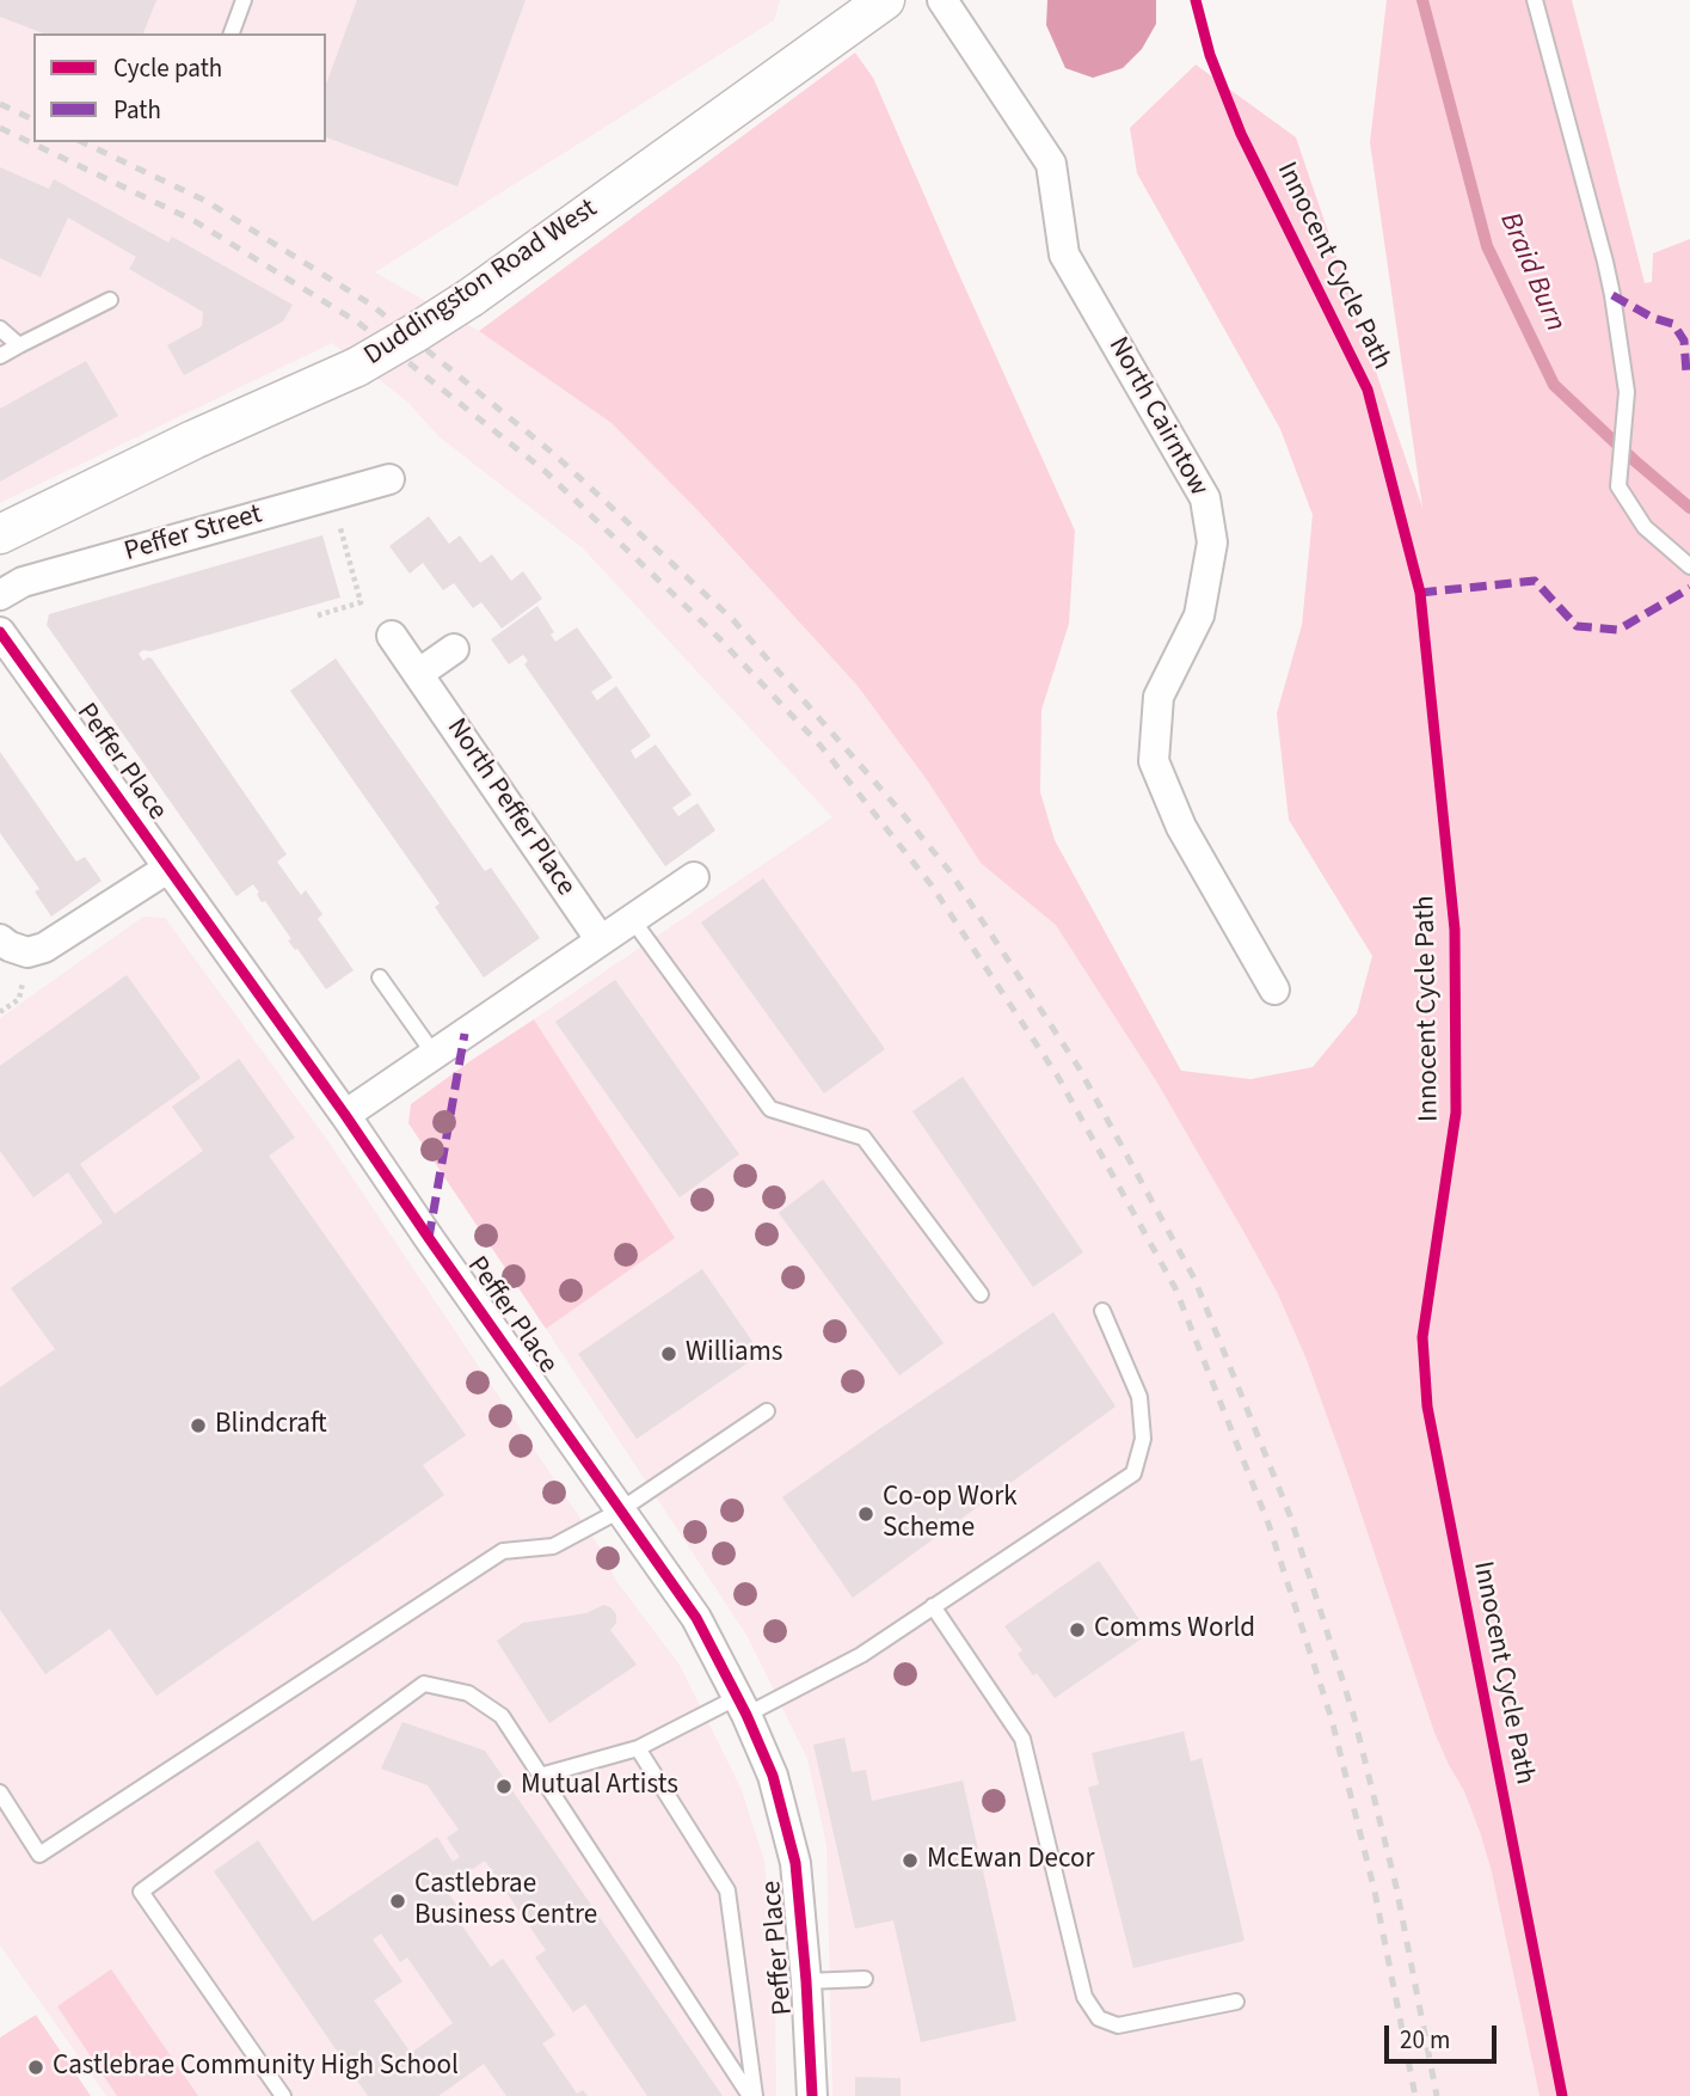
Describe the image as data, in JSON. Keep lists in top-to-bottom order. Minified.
{"streets":{"street":["Duddingston Road West","North Cairntow","Peffer Street","Peffer Place","North Peffer Place"],"cycle path":["Innocent Cycle Path"]},"water":["Braid Burn"],"places":["Williams","Blindcraft","Co-op Work Scheme","Comms World","Mutual Artists","McEwan Decor","Castlebrae Business Centre","Castlebrae Community High School"],"legend":["Cycle path","Path"],"scale_bar":"20 m"}
